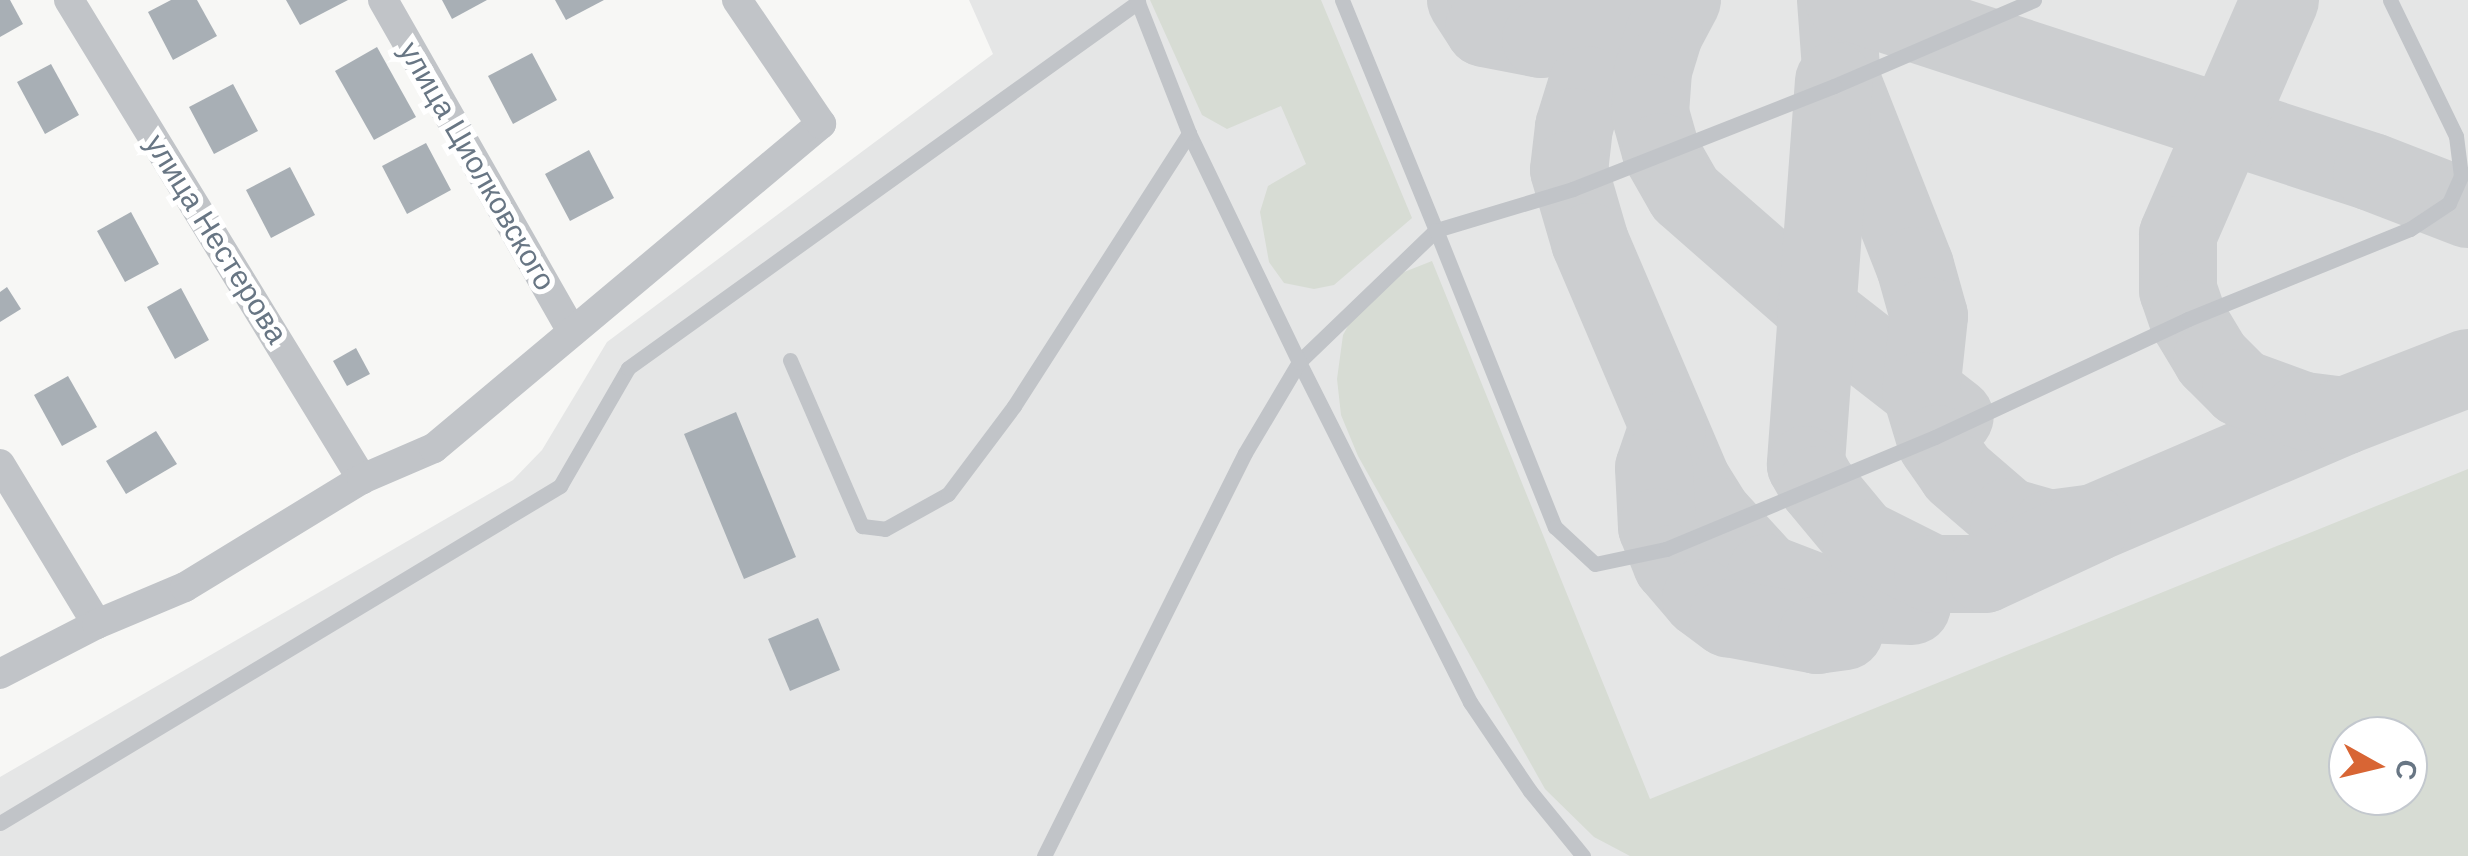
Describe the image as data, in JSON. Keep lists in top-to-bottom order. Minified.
{"streets":{"street":["улица Циолковского","улица Нестерова"]},"north":"right"}
